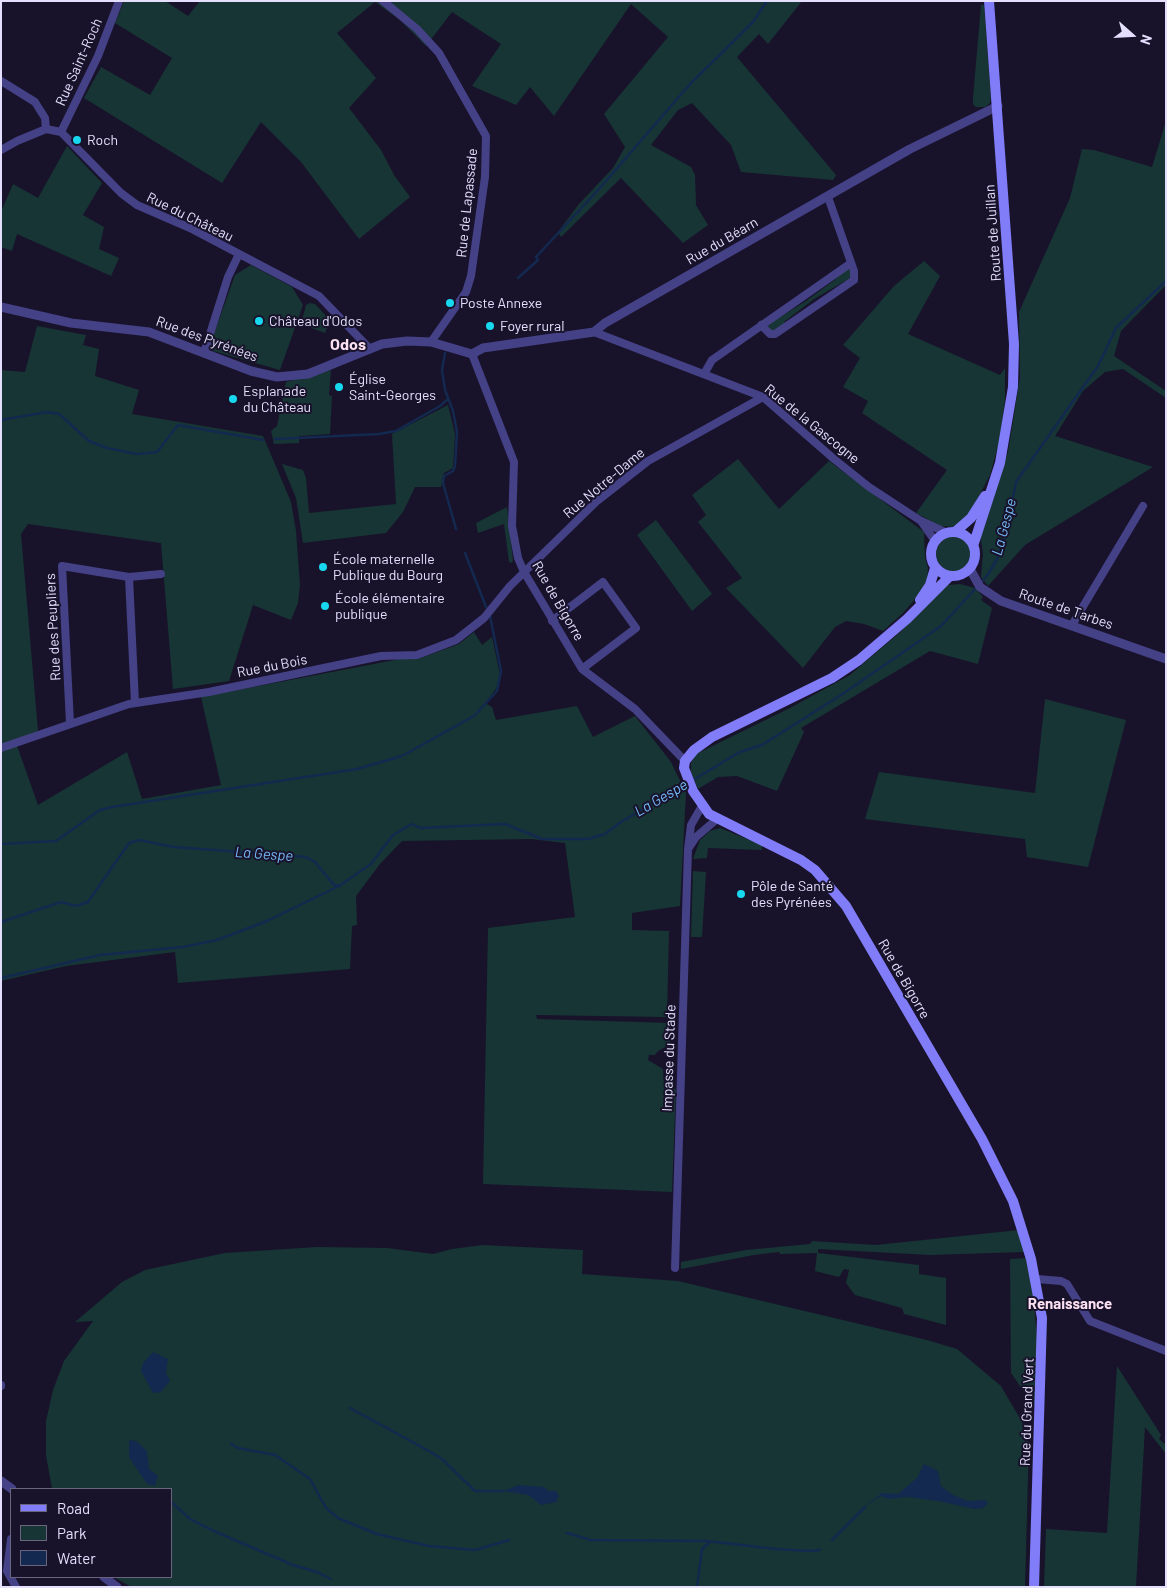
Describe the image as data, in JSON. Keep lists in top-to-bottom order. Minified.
{"streets":{"main road":["Route de Juillan","Rue de Bigorre","Rue du Grand Vert"],"street":["Rue Saint-Roch","Rue de Lapassade","Rue du Château","Rue du Béarn","Rue des Pyrénées","Rue de la Gascogne","Rue Notre-Dame","Route de Tarbes","Rue des Peupliers","Rue du Bois","Impasse du Stade"]},"crossings":[["Rue Saint-Roch","Rue du Château"],["Rue de Lapassade","Rue des Pyrénées"],["Rue du Château","Rue des Pyrénées"],["Route de Juillan","Rue du Béarn"],["Route de Juillan","Rue de la Gascogne"],["Route de Juillan","Route de Tarbes"],["Rue du Béarn","Rue des Pyrénées"],["Rue du Béarn","Rue de la Gascogne"],["Rue du Béarn","Rue de Bigorre"],["Rue des Pyrénées","Rue de Bigorre"],["Rue de la Gascogne","Rue Notre-Dame"],["Rue de la Gascogne","Route de Tarbes"],["Rue Notre-Dame","Rue de Bigorre"],["Rue Notre-Dame","Rue du Bois"],["Rue de Bigorre","Rue du Bois"],["Rue de Bigorre","Impasse du Stade"],["Rue de Bigorre","Rue du Grand Vert"],["Rue des Peupliers","Rue du Bois"]],"districts":["Odos","Renaissance"],"water":["La Gespe"],"places":["Roch","Poste Annexe","Château d'Odos","Foyer rural","Église Saint-Georges","Esplanade du Château","École maternelle Publique du Bourg","École élémentaire publique","Pôle de Santé des Pyrénées"],"legend":["Road","Park","Water"],"north":"right"}
